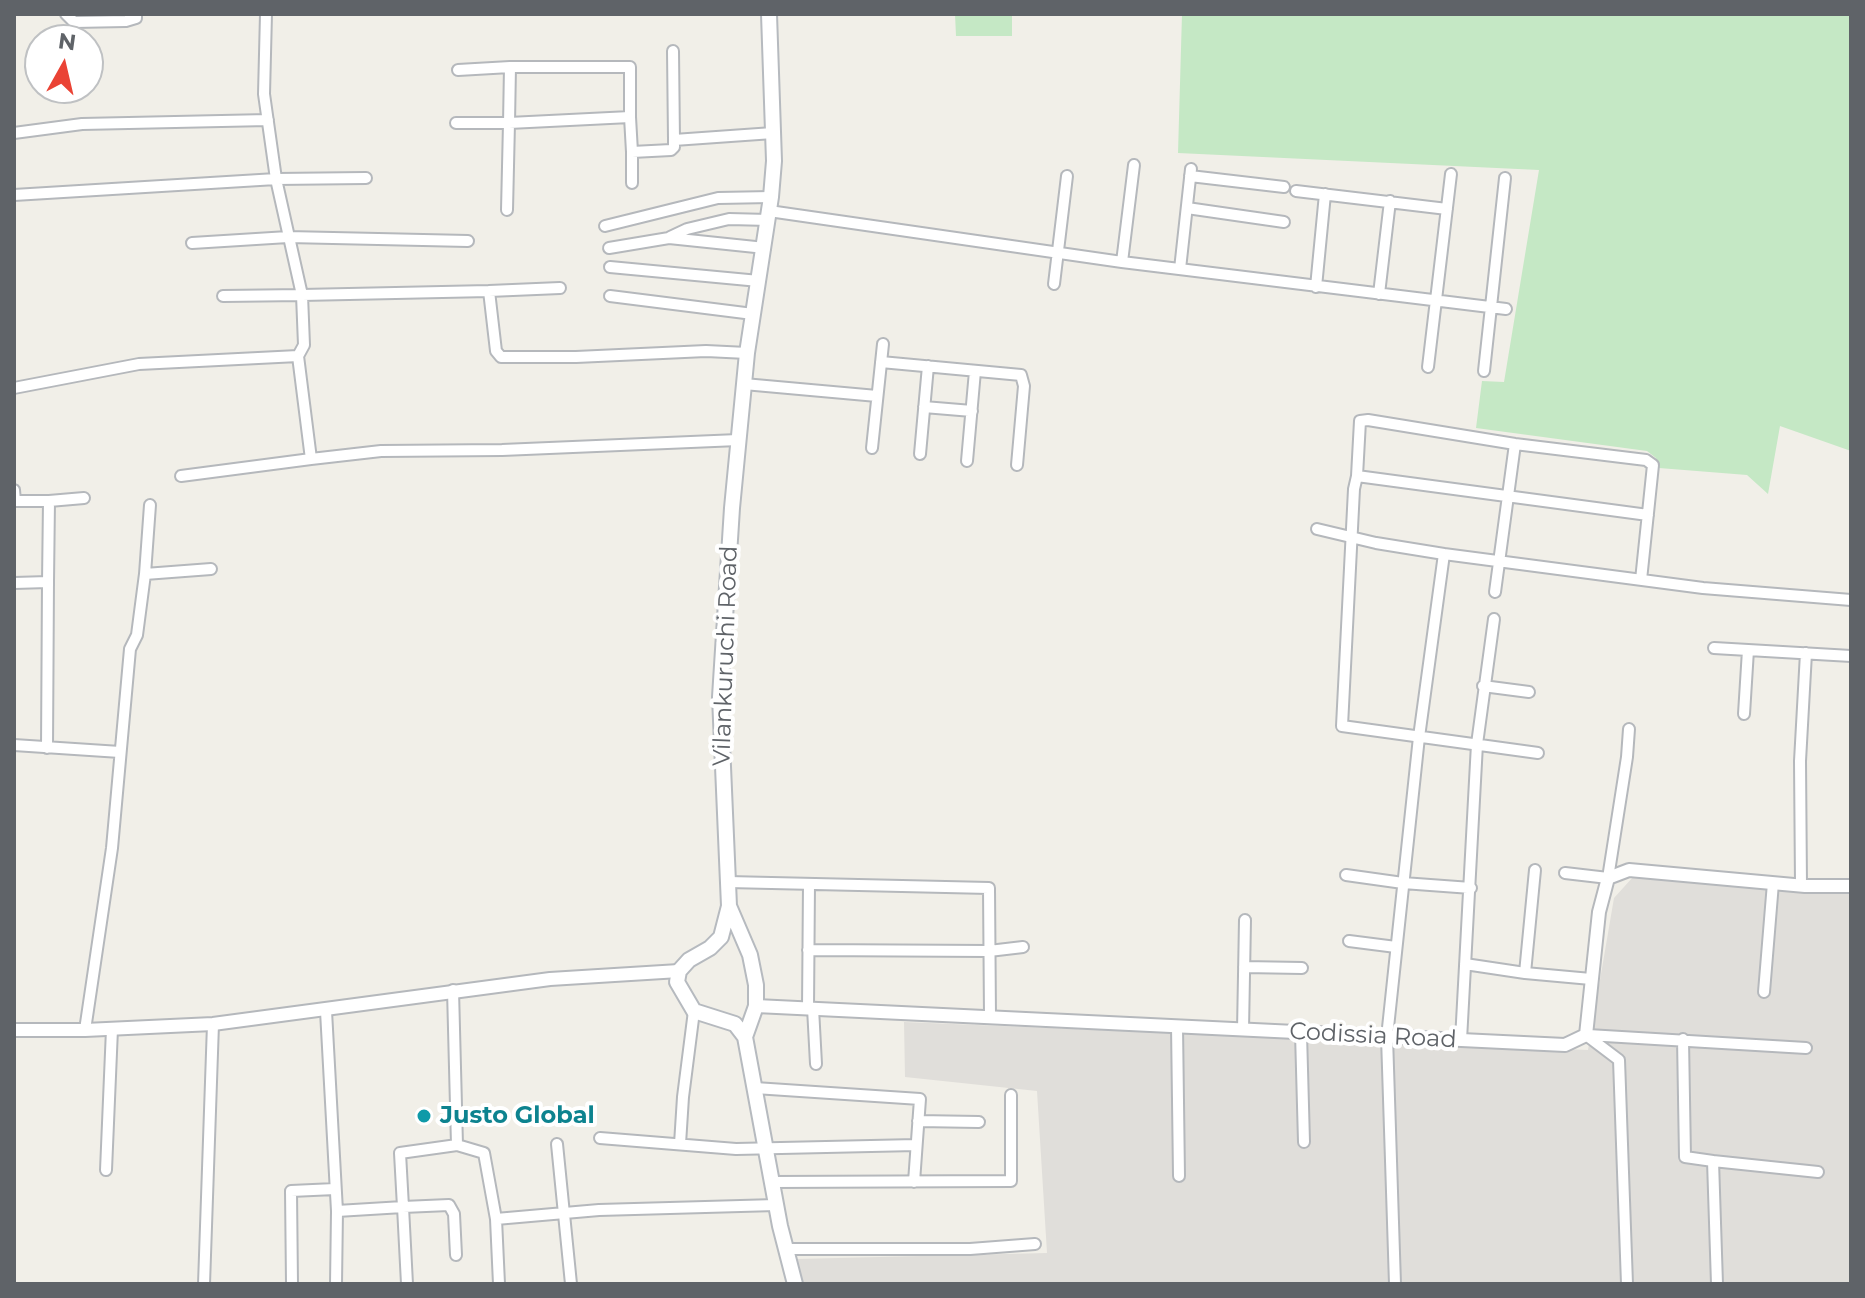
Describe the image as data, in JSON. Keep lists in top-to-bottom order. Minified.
{"streets":{"main road":["Vilankuruchi Road"],"street":["Codissia Road"]},"places":["Justo Global"],"north":"top"}
